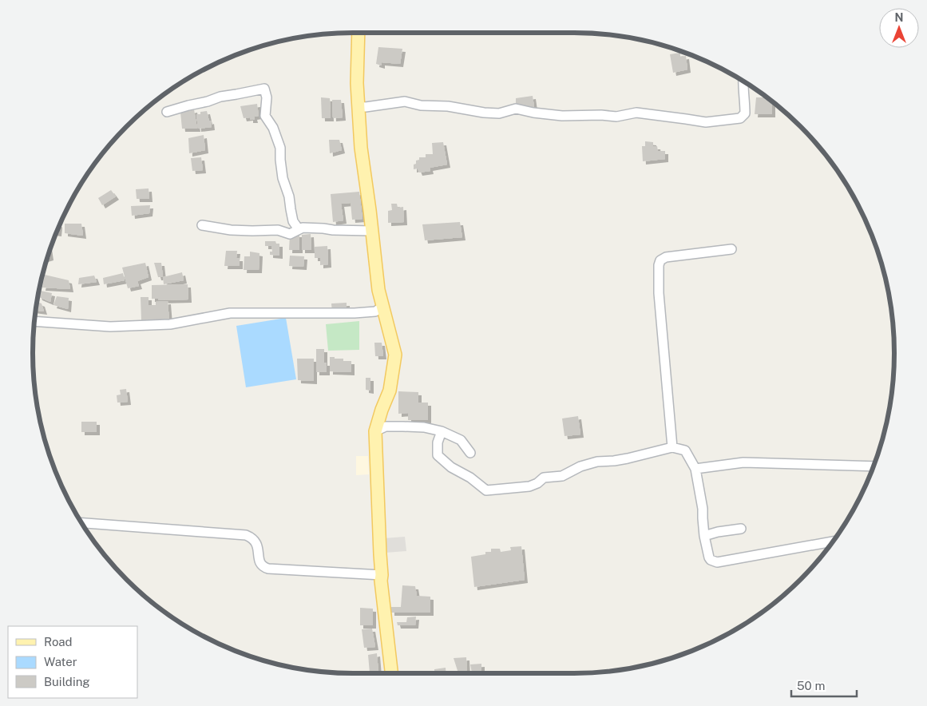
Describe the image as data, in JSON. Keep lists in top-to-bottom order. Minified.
{"legend":["Road","Water","Building"],"scale_bar":"50 m","north":"top"}
